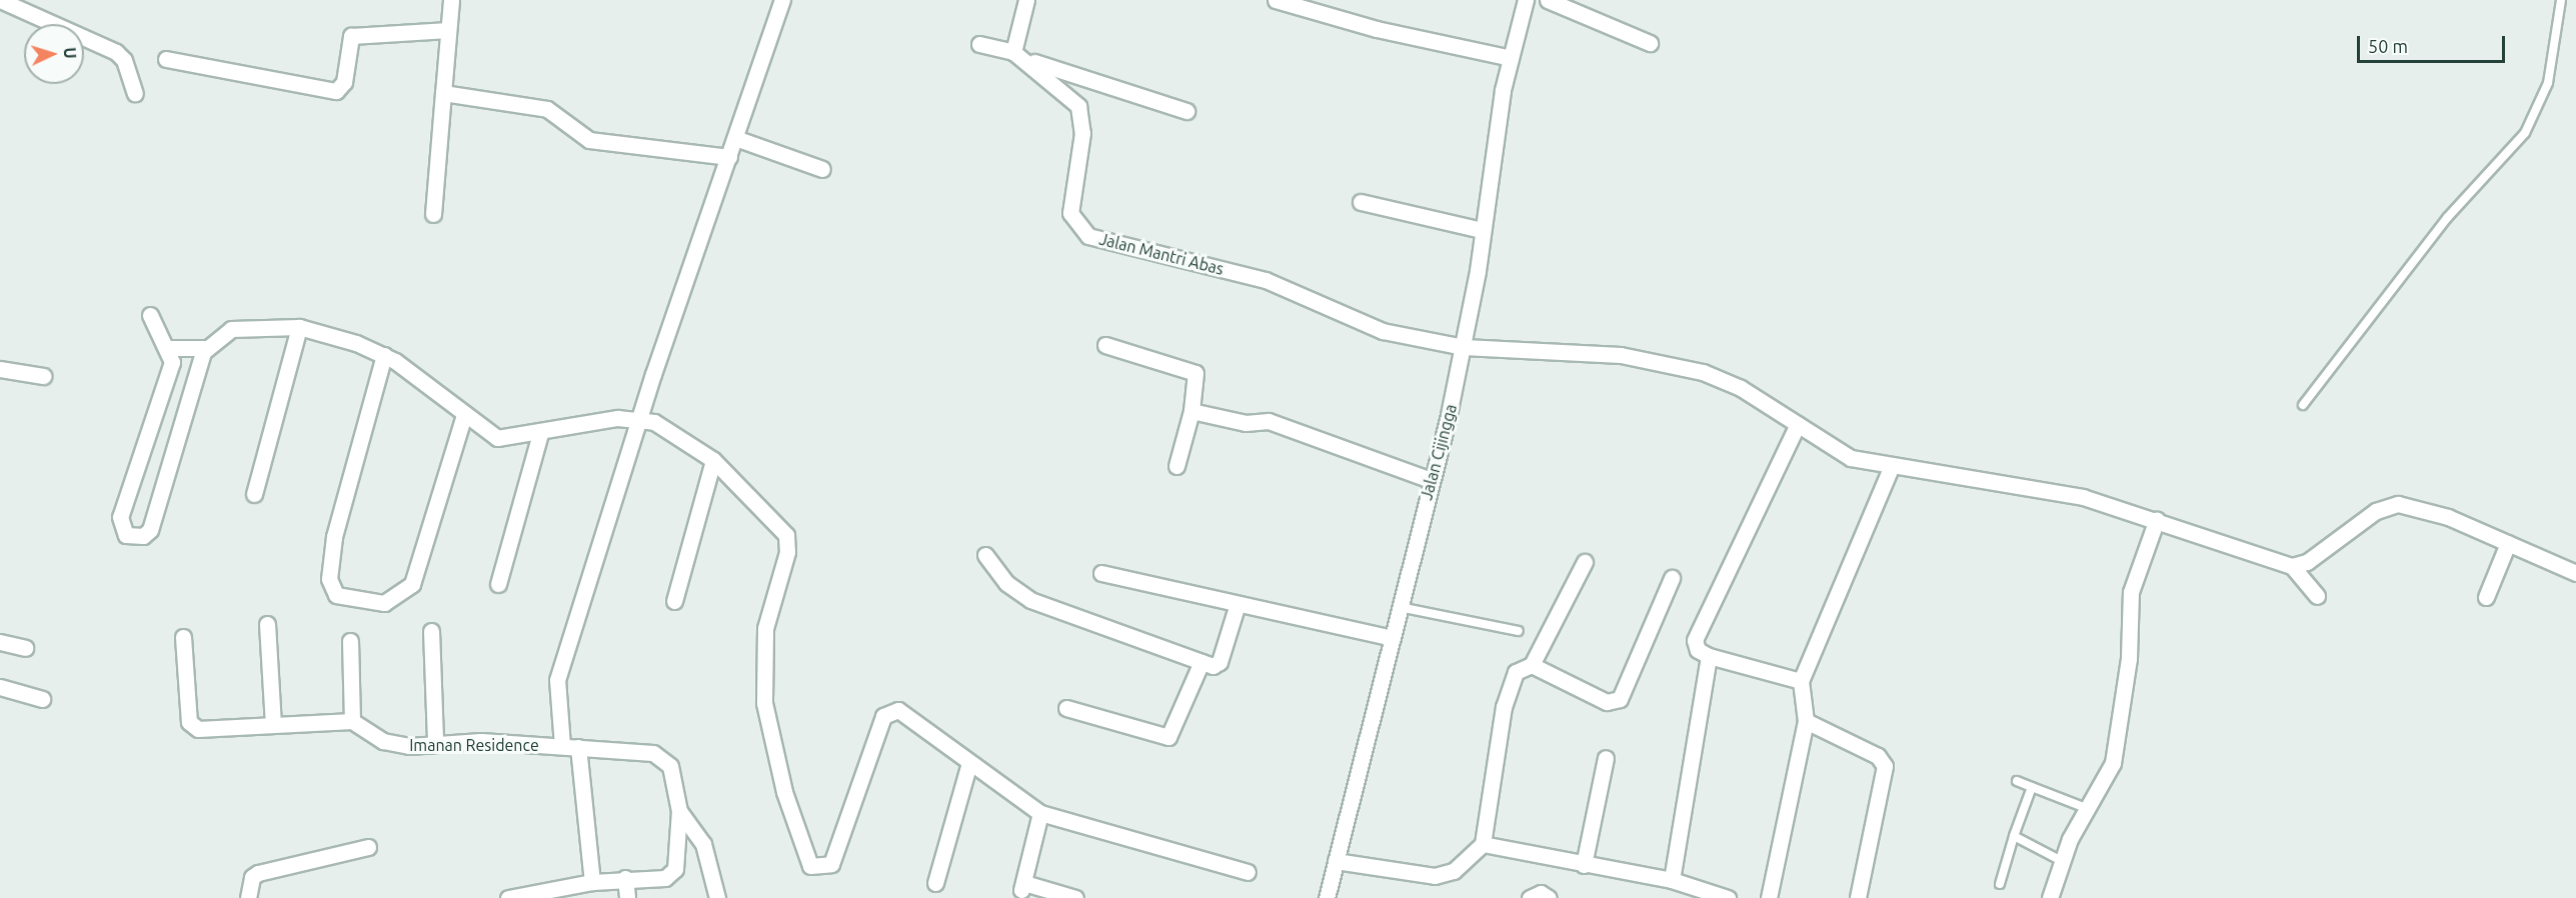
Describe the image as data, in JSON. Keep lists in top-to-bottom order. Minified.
{"streets":{"street":["Jalan Mantri Abas","Jalan Cijingga","Imanan Residence"]},"crossings":[["Jalan Mantri Abas","Jalan Cijingga"]],"scale_bar":"50 m","north":"right"}
